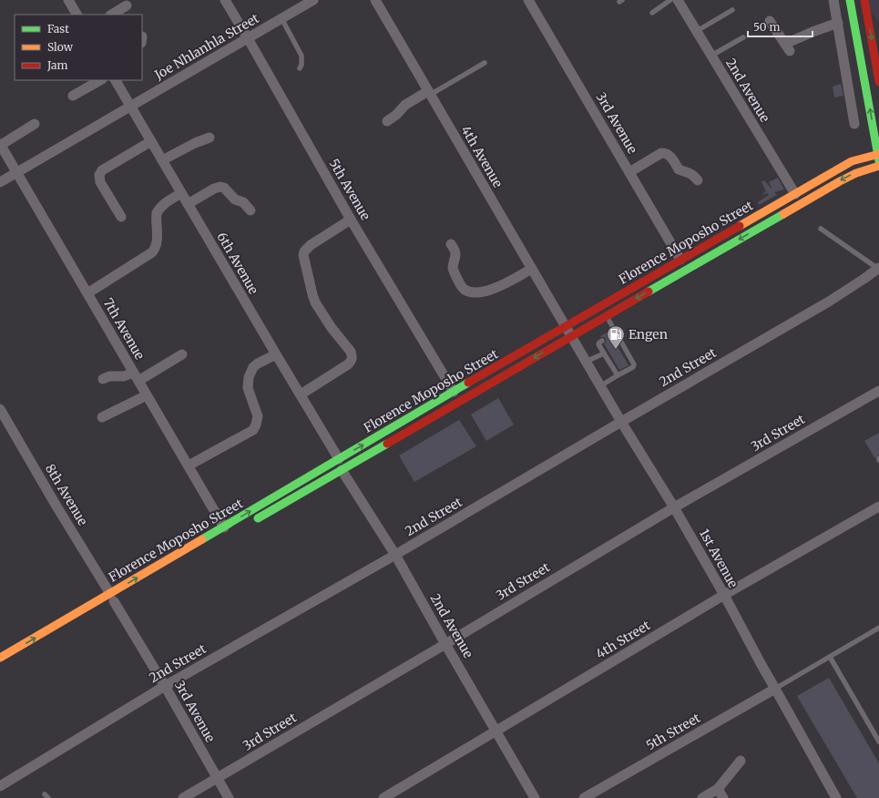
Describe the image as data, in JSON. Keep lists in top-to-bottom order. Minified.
{"streets":{"street":["Joe Nhlanhla Street","2nd Avenue","3rd Avenue","4th Avenue","5th Avenue","Florence Moposho Street","6th Avenue","7th Avenue","2nd Street","3rd Street","8th Avenue","1st Avenue","4th Street","5th Street"]},"crossings":[["Joe Nhlanhla Street","5th Avenue"],["Joe Nhlanhla Street","6th Avenue"],["Joe Nhlanhla Street","7th Avenue"],["2nd Avenue","Florence Moposho Street"],["2nd Avenue","2nd Street"],["2nd Avenue","3rd Street"],["2nd Avenue","4th Street"],["3rd Avenue","Florence Moposho Street"],["3rd Avenue","2nd Street"],["3rd Avenue","3rd Street"],["3rd Avenue","8th Avenue"],["4th Avenue","Florence Moposho Street"],["4th Avenue","1st Avenue"],["5th Avenue","Florence Moposho Street"],["Florence Moposho Street","6th Avenue"],["Florence Moposho Street","7th Avenue"],["Florence Moposho Street","8th Avenue"],["Florence Moposho Street","1st Avenue"],["2nd Street","1st Avenue"],["3rd Street","1st Avenue"],["1st Avenue","4th Street"],["1st Avenue","5th Street"]],"places":{"fuel station":["Engen"]},"legend":["Fast","Slow","Jam"],"scale_bar":"50 m"}
